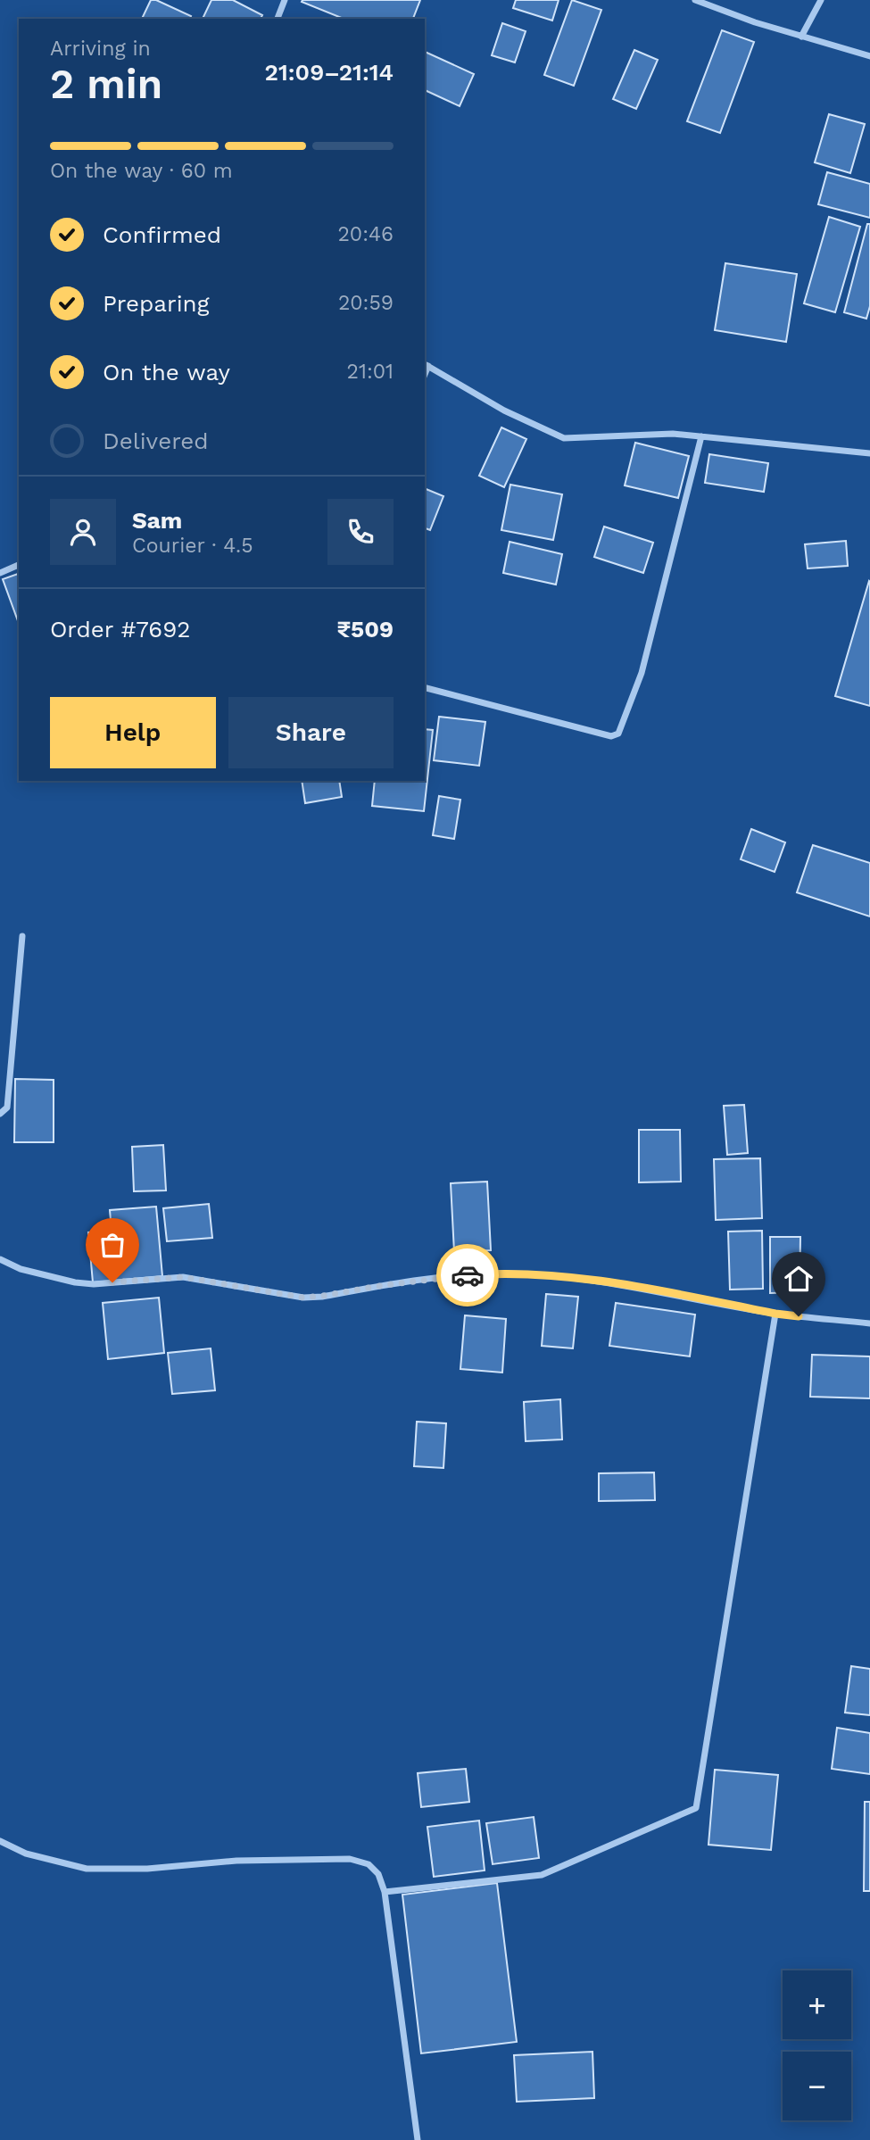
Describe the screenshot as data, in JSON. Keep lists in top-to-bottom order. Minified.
{"page":{"heading":["2 min","Arriving in","21:09–21:14"],"panel":["Sam","Courier · 4.5","Order #7692","₹509"],"bar":"On the way · 60 m","list":[["Confirmed","20:46"],["Preparing","20:59"],["On the way","21:01"],"Delivered"],"buttons":["Help","Share"],"map_buttons":["+","−"]}}
